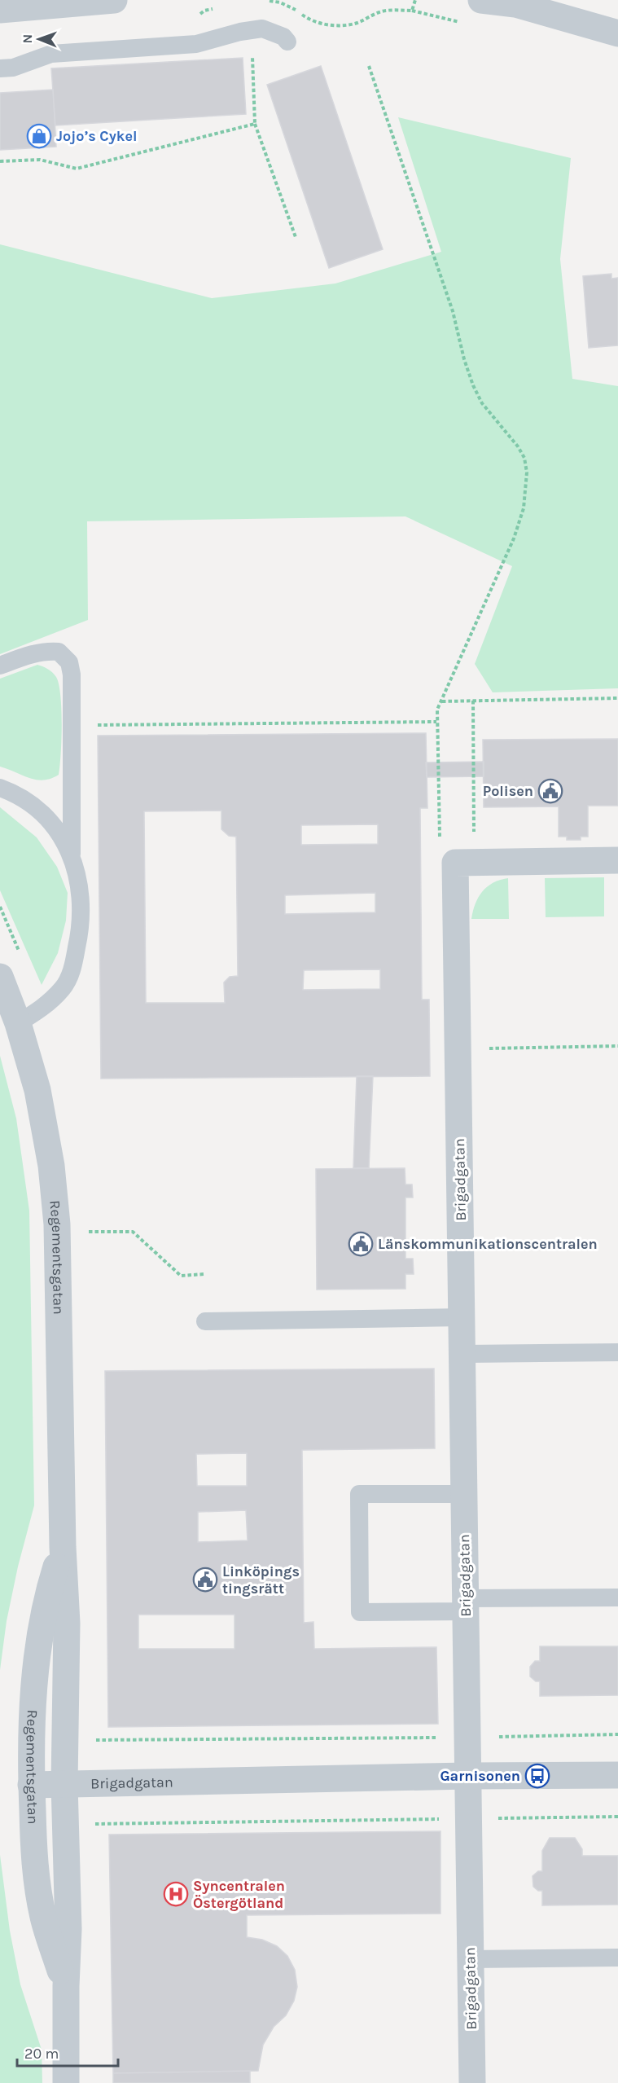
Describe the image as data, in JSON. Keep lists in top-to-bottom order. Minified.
{"streets":{"street":["Brigadgatan","Regementsgatan"]},"crossings":[["Brigadgatan","Regementsgatan"]],"places":{"shop":["Jojo’s Cykel"],"public building":["Polisen","Länskommunikationscentralen","Linköpings tingsrätt"],"bus stop":["Garnisonen"],"hospital":["Syncentralen Östergötland"]},"scale_bar":"20 m","north":"left"}
